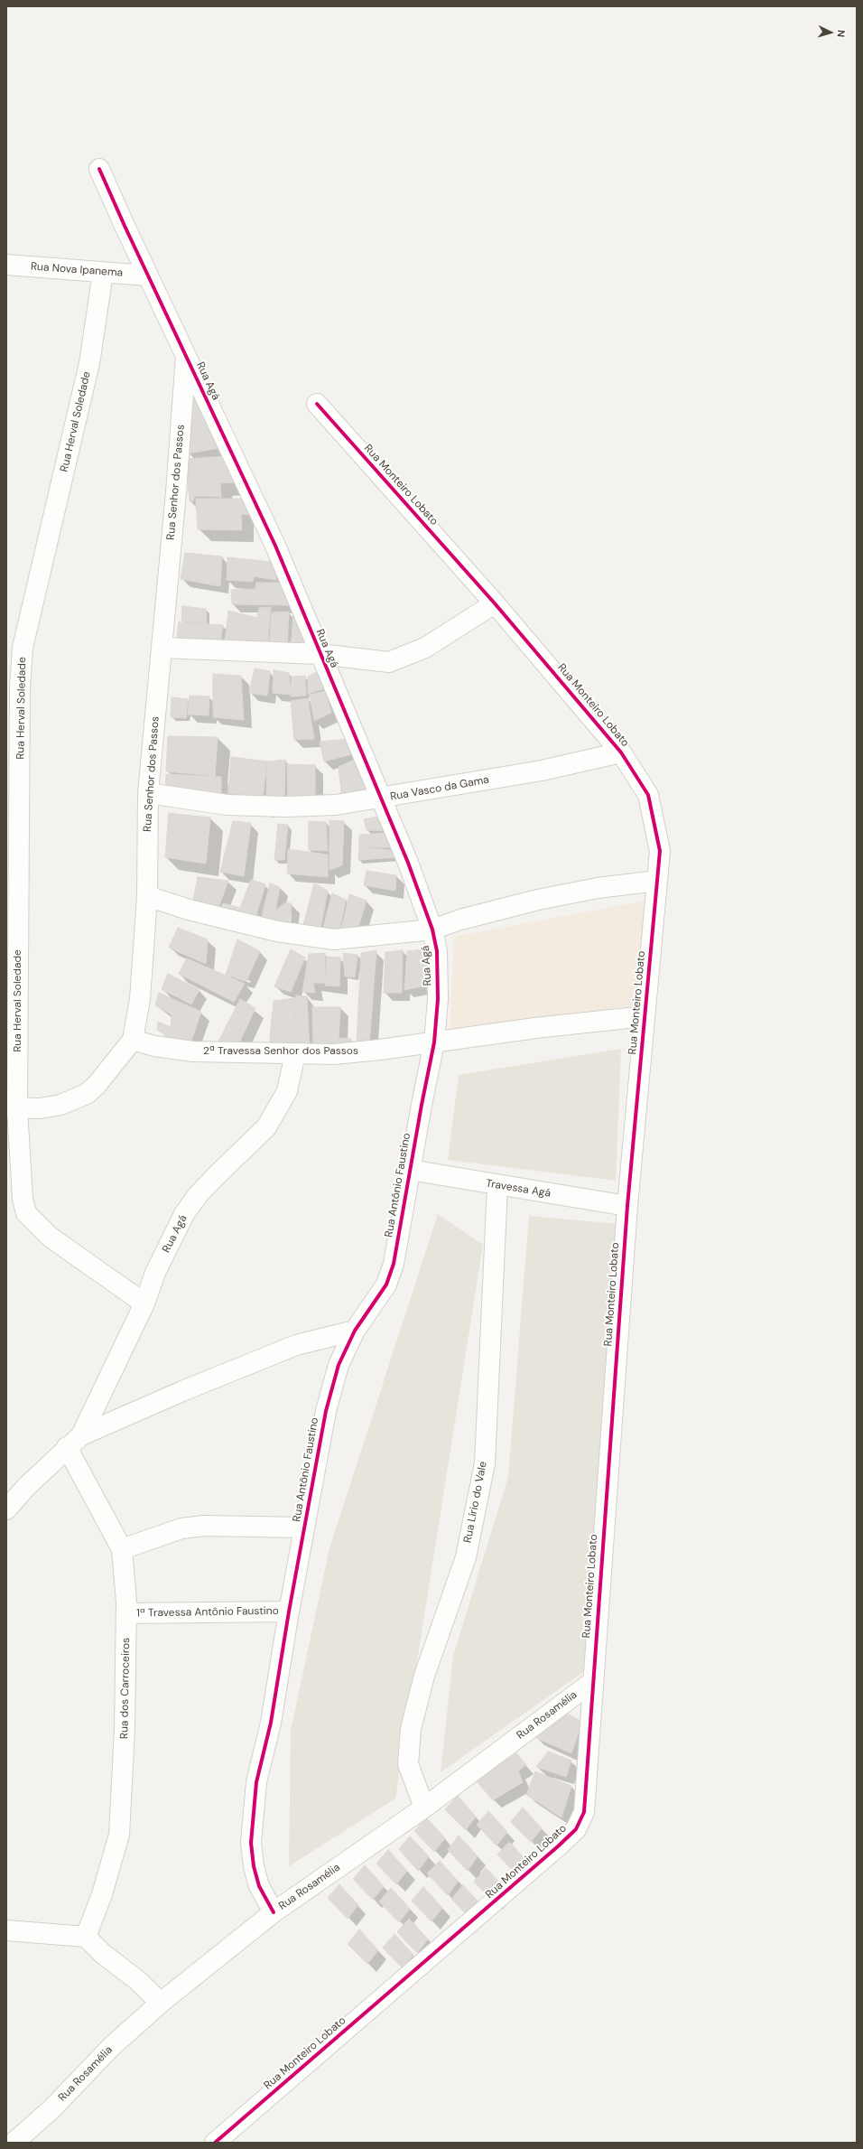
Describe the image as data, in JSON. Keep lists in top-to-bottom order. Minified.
{"streets":{"street":["Rua Nova Ipanema","Rua Agá","Rua Herval Soledade","Rua Senhor dos Passos","Rua Monteiro Lobato","Rua Vasco da Gama","2ª Travessa Senhor dos Passos","Rua Antônio Faustino","Travessa Agá","Rua Lírio do Vale","1ª Travessa Antônio Faustino","Rua dos Carroceiros","Rua Rosamélia"]},"crossings":[["Rua Nova Ipanema","Rua Agá"],["Rua Nova Ipanema","Rua Herval Soledade"],["Rua Agá","Rua Herval Soledade"],["Rua Agá","Rua Senhor dos Passos"],["Rua Agá","Rua Vasco da Gama"],["Rua Agá","2ª Travessa Senhor dos Passos"],["Rua Agá","Rua Antônio Faustino"],["Rua Agá","Rua dos Carroceiros"],["Rua Senhor dos Passos","Rua Vasco da Gama"],["Rua Senhor dos Passos","2ª Travessa Senhor dos Passos"],["Rua Monteiro Lobato","Rua Vasco da Gama"],["Rua Monteiro Lobato","2ª Travessa Senhor dos Passos"],["Rua Monteiro Lobato","Travessa Agá"],["Rua Monteiro Lobato","Rua Rosamélia"],["2ª Travessa Senhor dos Passos","Rua Antônio Faustino"],["Rua Antônio Faustino","Travessa Agá"],["Rua Antônio Faustino","1ª Travessa Antônio Faustino"],["Rua Antônio Faustino","Rua Rosamélia"],["Travessa Agá","Rua Lírio do Vale"],["Rua Lírio do Vale","Rua Rosamélia"],["1ª Travessa Antônio Faustino","Rua dos Carroceiros"]],"north":"right"}
